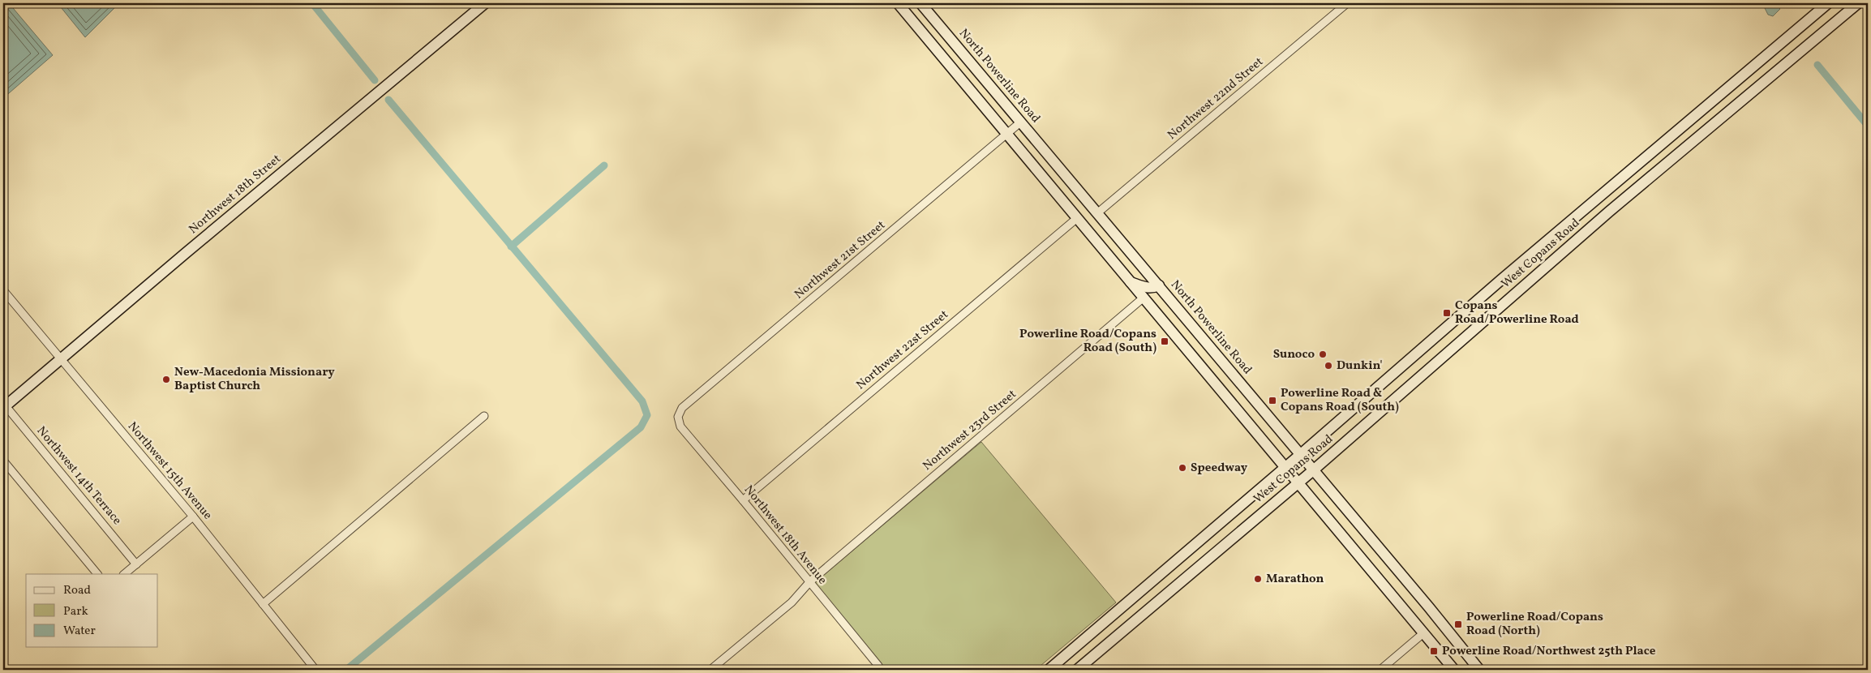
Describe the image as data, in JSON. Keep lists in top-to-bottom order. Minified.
{"streets":{"main road":["North Powerline Road","Northwest 18th Street","West Copans Road"],"street":["Northwest 22nd Street","Northwest 21st Street","Northwest 22st Street","Northwest 23rd Street","Northwest 15th Avenue","Northwest 14th Terrace","Northwest 18th Avenue"]},"crossings":[["North Powerline Road","Northwest 22nd Street"],["North Powerline Road","West Copans Road"],["North Powerline Road","Northwest 21st Street"],["Northwest 18th Street","Northwest 15th Avenue"],["Northwest 18th Street","Northwest 14th Terrace"],["Northwest 21st Street","Northwest 18th Avenue"],["Northwest 22st Street","Northwest 18th Avenue"],["Northwest 23rd Street","Northwest 18th Avenue"]],"places":{"transit":["Copans Road/Powerline Road","Powerline Road/Copans Road (South)","Powerline Road & Copans Road (South)","Powerline Road/Copans Road (North)","Powerline Road/Northwest 25th Place"],"other":["Sunoco","Dunkin'","New-Macedonia Missionary Baptist Church","Speedway","Marathon"]},"legend":["Road","Park","Water"]}
